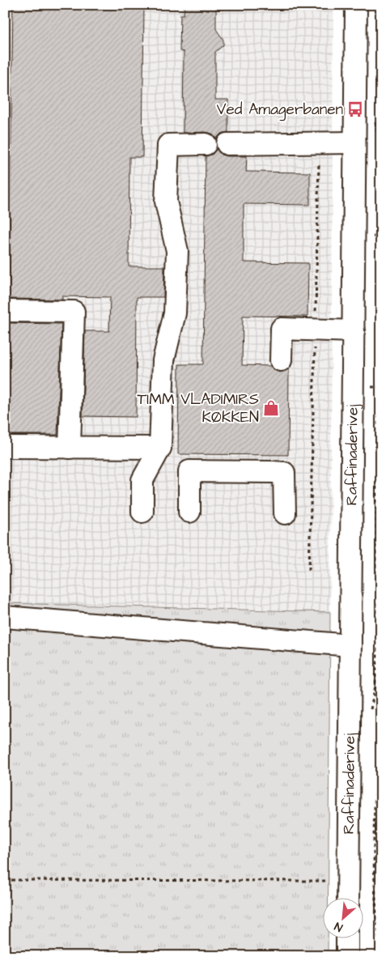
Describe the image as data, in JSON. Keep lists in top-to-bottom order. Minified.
{"streets":{"street":["Raffinaderivej"]},"places":{"bus stop":["Ved Amagerbanen"],"shop":["TIMM VLADIMIRS KØKKEN"]},"north":"bottom left"}
